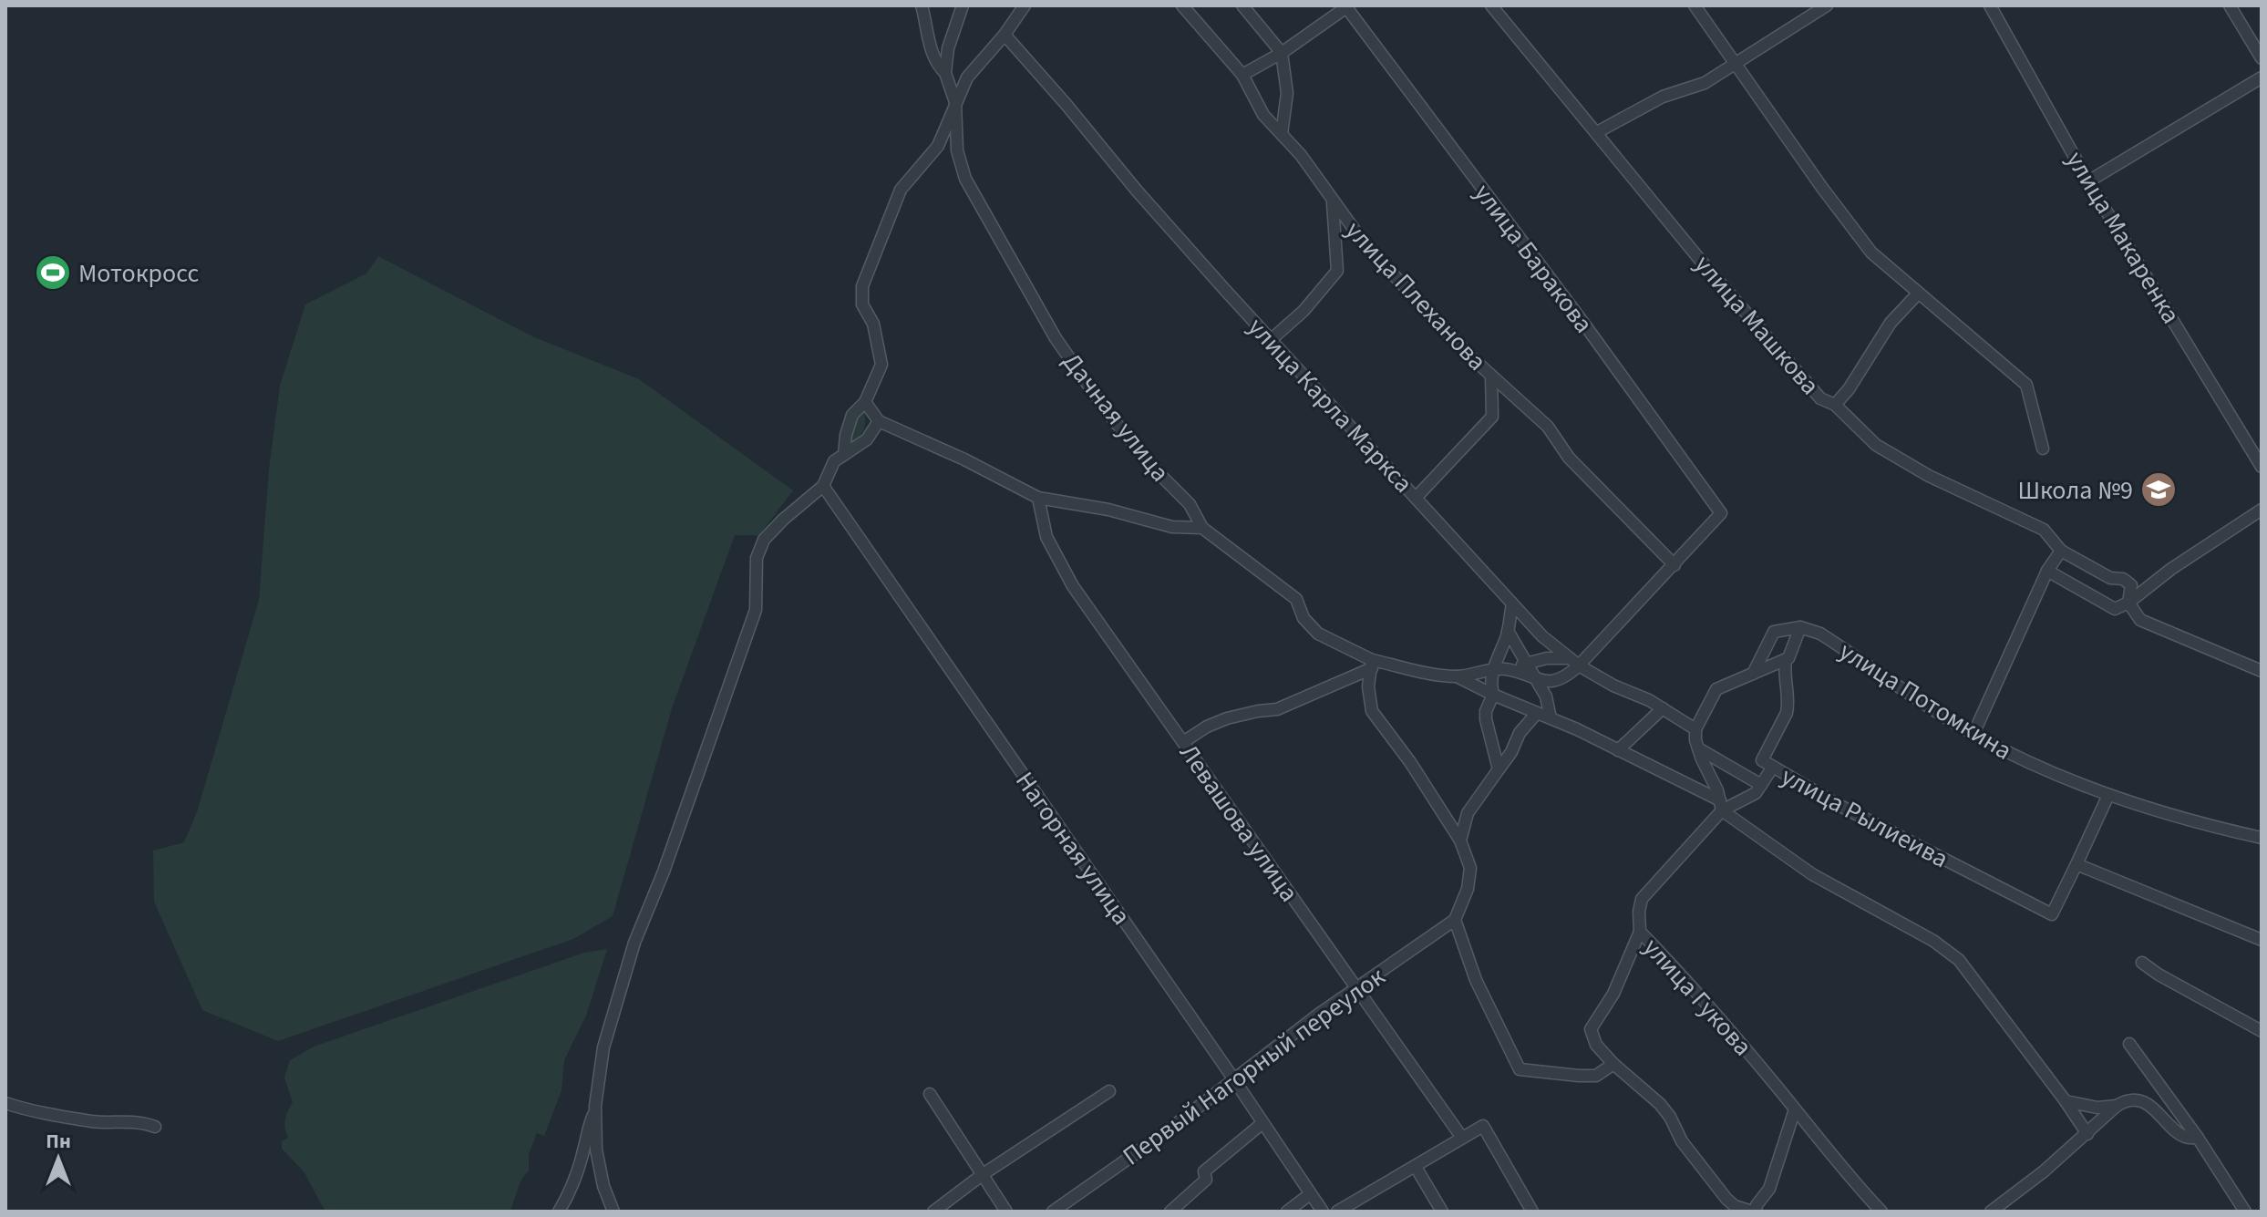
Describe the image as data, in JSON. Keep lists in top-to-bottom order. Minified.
{"streets":{"street":["улица Макаренка","улица Баракова","улица Плеханова","улица Машкова","улица Карла Маркса","Дачная улица","улица Потомкина","улица Рылиеива","Левашова улица","Нагорная улица","улица Гукова","Первый Нагорный переулок"]},"crossings":[["улица Баракова","улица Плеханова"],["улица Рылиеива","улица Гукова"],["Левашова улица","Первый Нагорный переулок"],["Нагорная улица","Первый Нагорный переулок"]],"places":{"sports":["Мотокросс"],"school or university":["Школа №9"]},"north":"top"}
